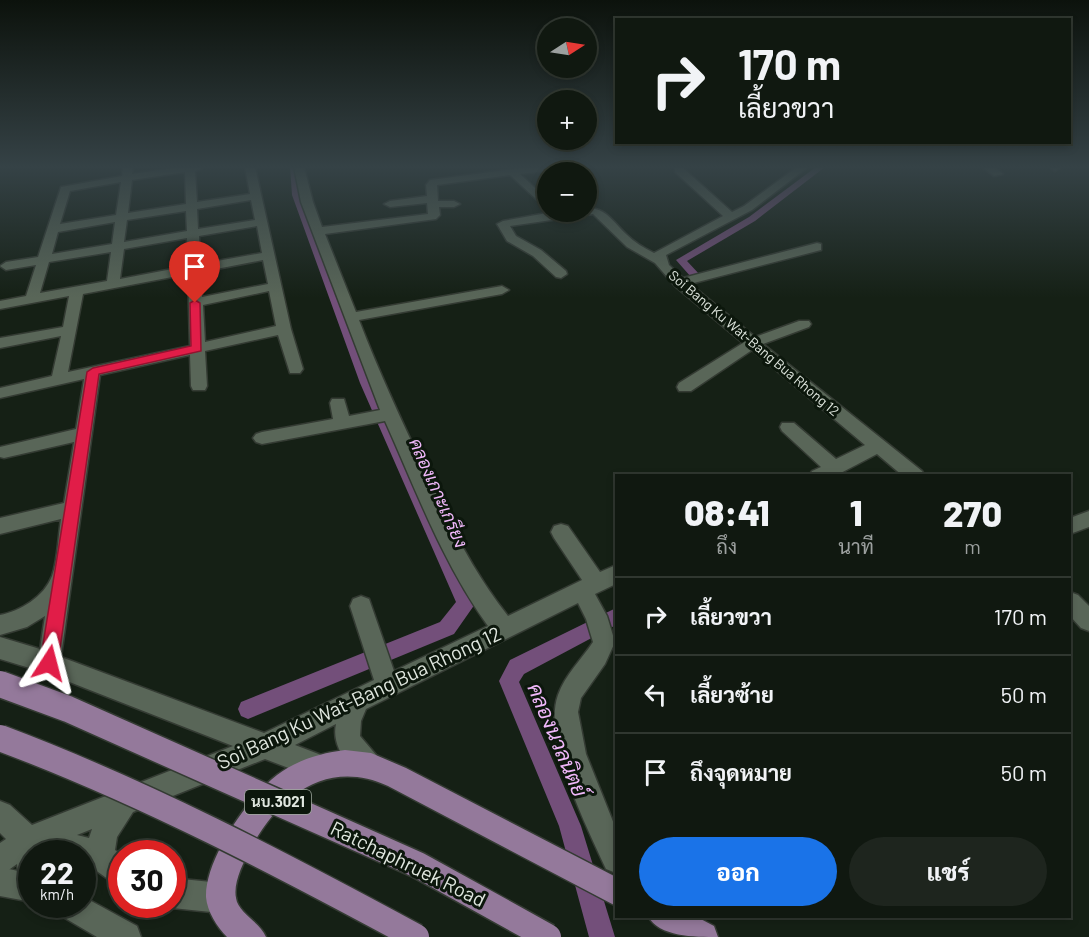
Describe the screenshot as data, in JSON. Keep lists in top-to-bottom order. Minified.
{"streets":{"main road":["นบ.3021","Ratchaphruek Road"],"street":["Soi Bang Ku Wat-Bang Bua Rhong 12"]},"water":["คลองเกาะเกรียง","คลองนวลนิตย์"],"north":"right","page":{"map_buttons":["+","−"],"turn":["170 m","เลี้ยวขวา"],"eta":["08:41","ถึง","1","นาที","270","m"],"list":[{"name":"เลี้ยวขวา","value":"170 m"},{"name":"เลี้ยวซ้าย","value":"50 m"},{"name":"ถึงจุดหมาย","value":"50 m"}],"buttons":["ออก","แชร์"],"speed":"22 km/h","limit":"30"}}
